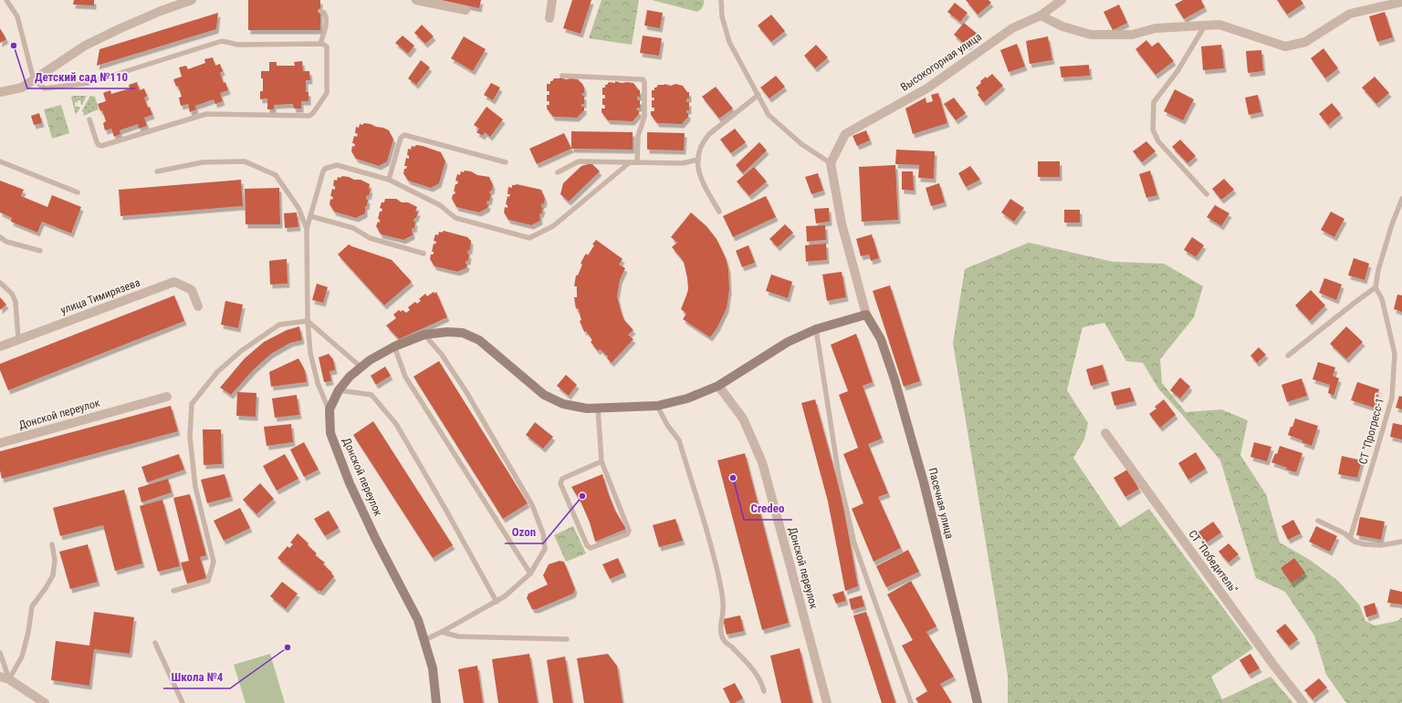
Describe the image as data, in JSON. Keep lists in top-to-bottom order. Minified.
{"streets":{"street":["Высокогорная улица","улица Тимирязева","Донской переулок","Пасечная улица","СТ \"Победитель\""],"lane":["СТ \"Прогресс-1\""]},"crossings":[["Донской переулок","Пасечная улица"]],"places":["Детский сад №110","Credeo","Ozon","Школа №4"]}
